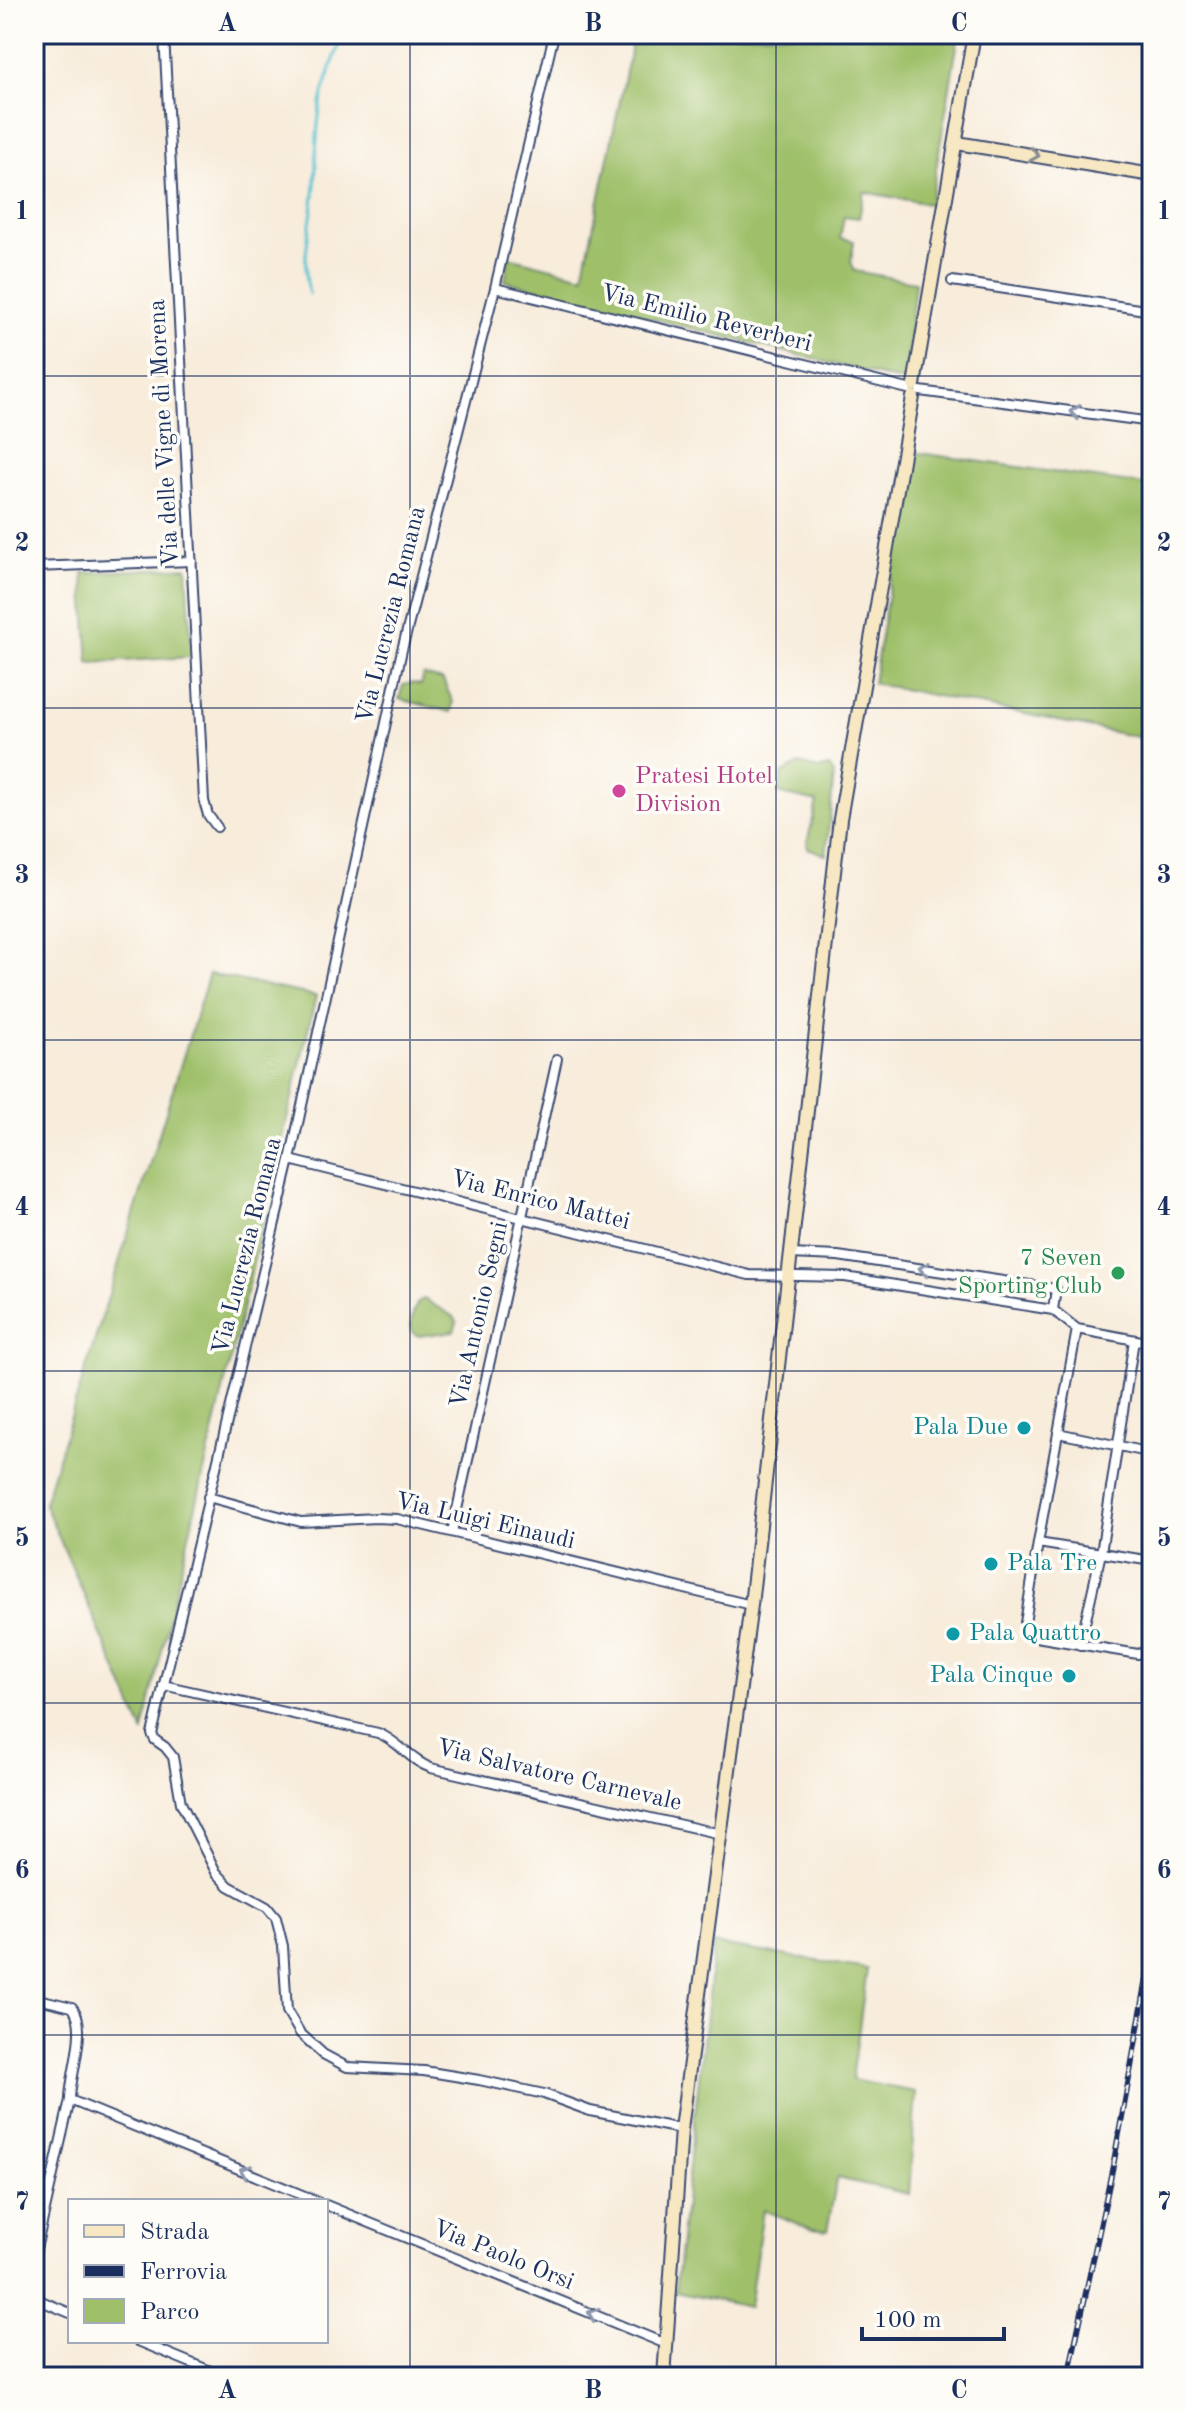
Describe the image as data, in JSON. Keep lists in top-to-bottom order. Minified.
{"streets":{"street":["Via Emilio Reverberi","Via delle Vigne di Morena","Via Lucrezia Romana","Via Enrico Mattei","Via Antonio Segni","Via Luigi Einaudi","Via Salvatore Carnevale","Via Paolo Orsi"]},"crossings":[["Via Emilio Reverberi","Via Lucrezia Romana"],["Via Lucrezia Romana","Via Enrico Mattei"],["Via Lucrezia Romana","Via Luigi Einaudi"],["Via Lucrezia Romana","Via Salvatore Carnevale"],["Via Enrico Mattei","Via Antonio Segni"],["Via Antonio Segni","Via Luigi Einaudi"]],"one_way":["Via Emilio Reverberi","Via Paolo Orsi"],"places":["Pratesi Hotel Division","7 Seven Sporting Club","Pala Due","Pala Tre","Pala Quattro","Pala Cinque"],"legend":["Strada","Ferrovia","Parco"],"scale_bar":"100 m","grid":{"columns":["A","B","C"],"rows":["1","2","3","4","5","6","7"]}}
